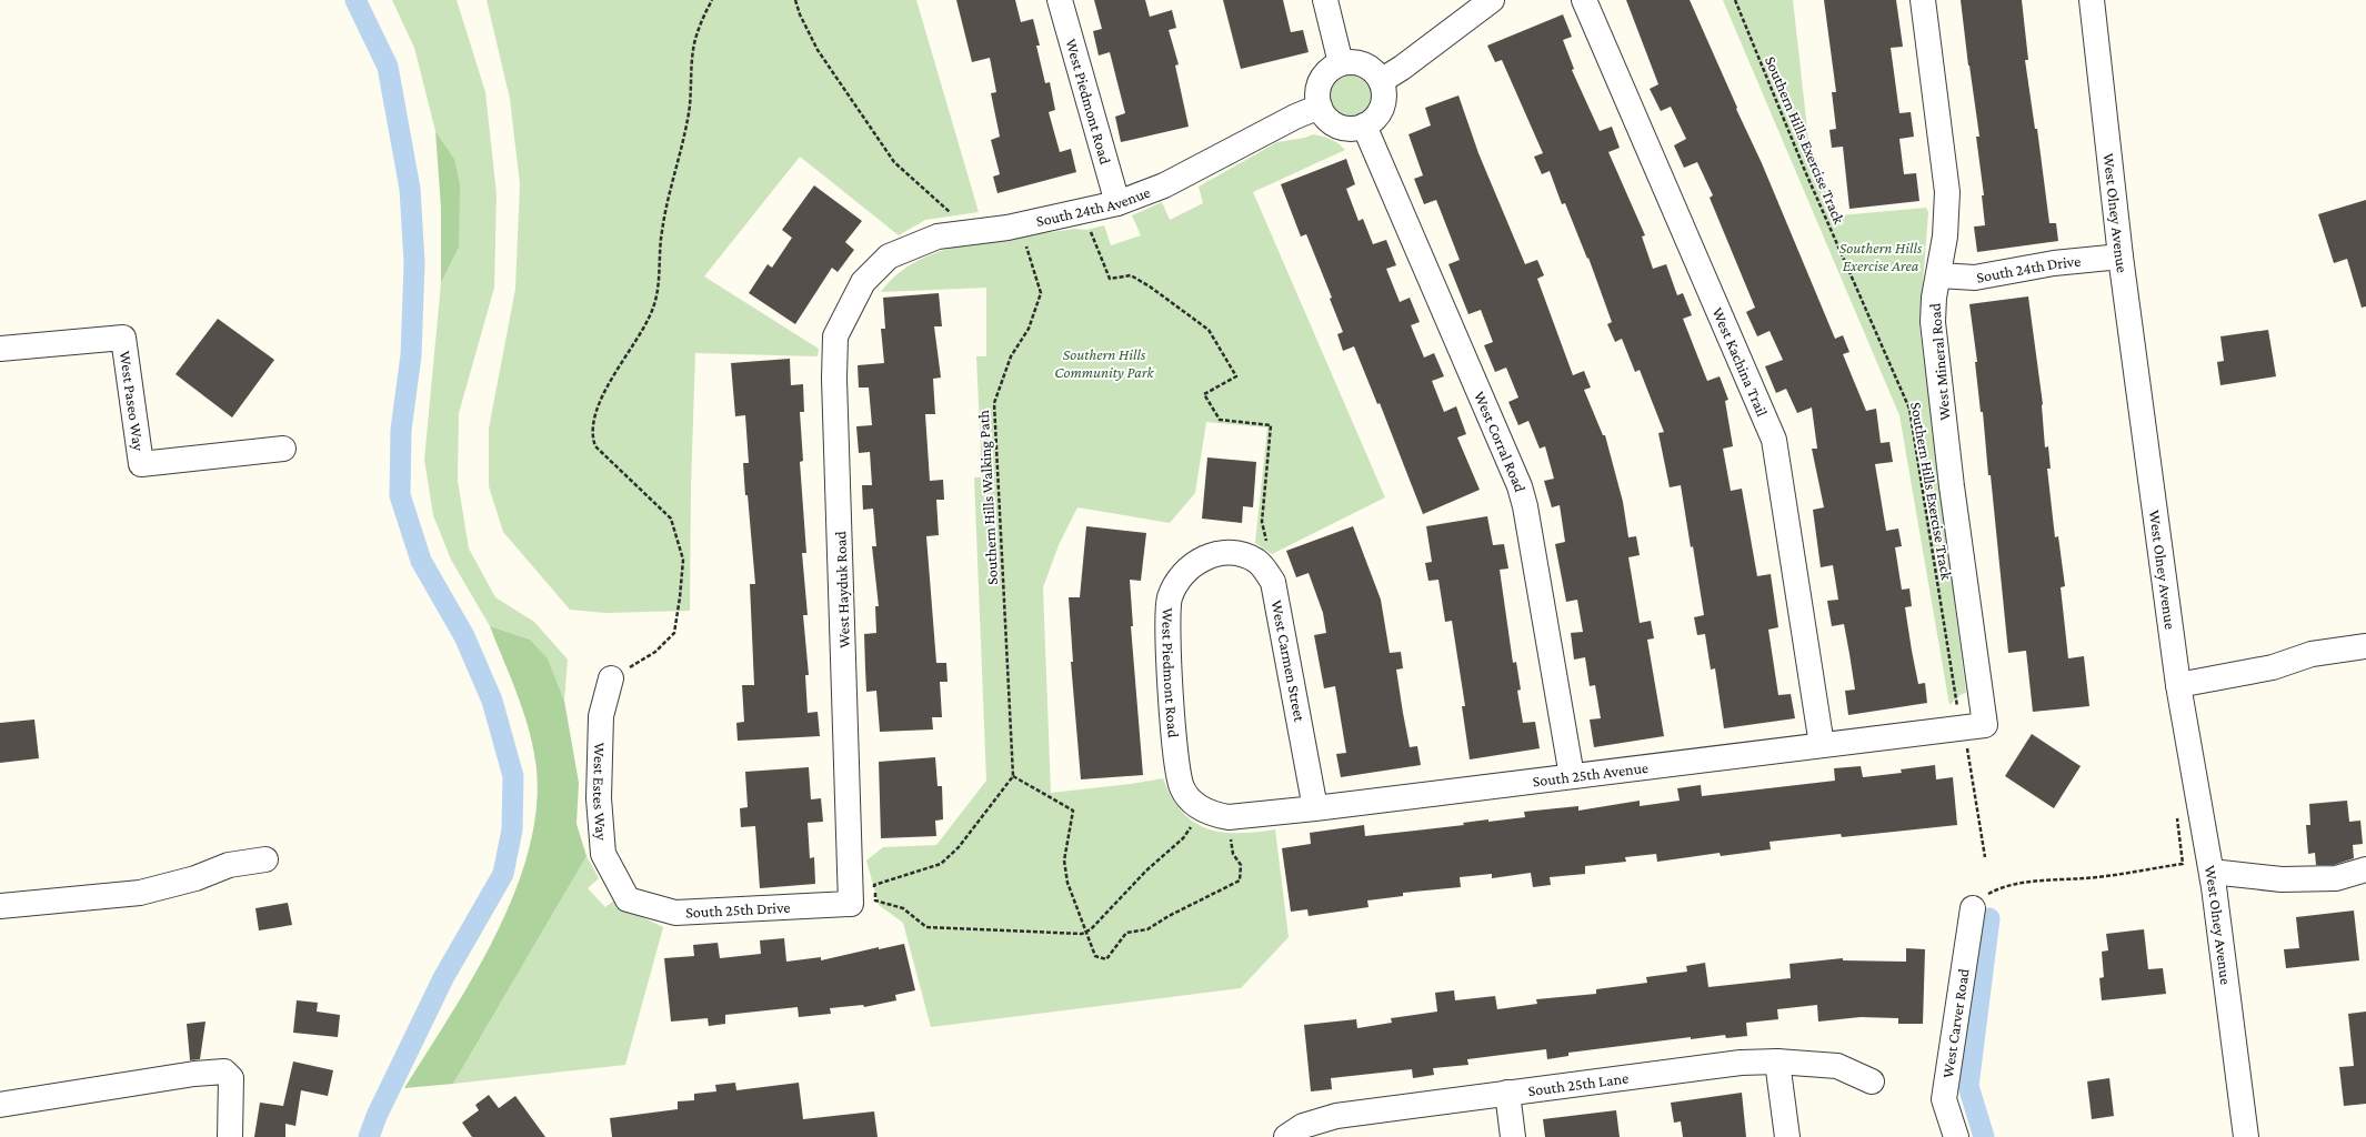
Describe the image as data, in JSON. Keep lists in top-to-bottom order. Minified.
{"streets":{"street":["West Piedmont Road","South 24th Avenue","West Olney Avenue","South 24th Drive","West Kachina Trail","West Mineral Road","West Paseo Way","West Corral Road","West Hayduk Road","West Carmen Street","South 25th Avenue","West Estes Way","South 25th Drive","West Carver Road","South 25th Lane"],"path":["Southern Hills Exercise Track","Southern Hills Walking Path"]},"crossings":[["West Piedmont Road","South 24th Avenue"],["West Piedmont Road","West Carmen Street"],["West Piedmont Road","South 25th Avenue"],["Southern Hills Exercise Track","South 25th Avenue"],["South 24th Avenue","West Corral Road"],["South 24th Avenue","West Hayduk Road"],["West Olney Avenue","South 24th Drive"],["South 24th Drive","West Mineral Road"],["West Kachina Trail","South 25th Avenue"],["West Mineral Road","South 25th Avenue"],["West Corral Road","South 25th Avenue"],["West Hayduk Road","South 25th Drive"],["West Carmen Street","South 25th Avenue"],["West Estes Way","South 25th Drive"]],"parks":["Southern Hills Exercise Area","Southern Hills Community Park"]}
